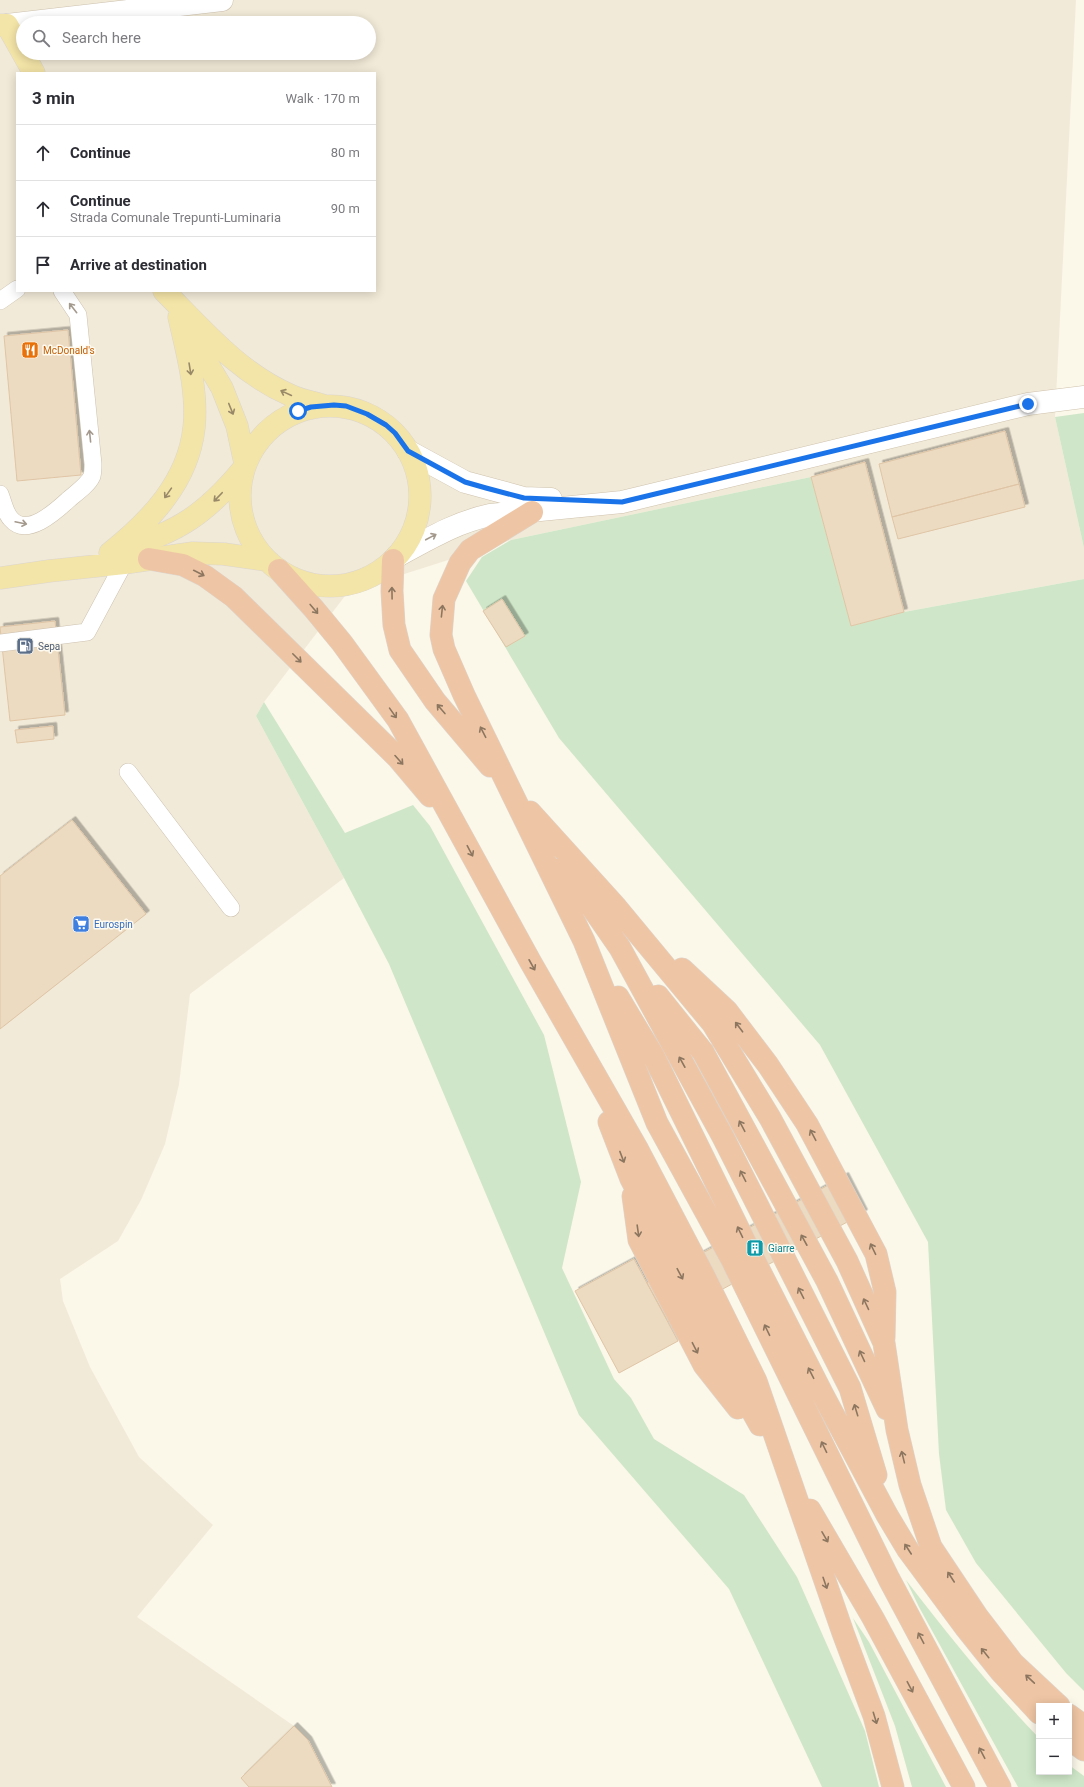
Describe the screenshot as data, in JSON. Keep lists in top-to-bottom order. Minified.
{"places":{"restaurant":["McDonald's"],"fuel station":["Sepa"],"supermarket":["Eurospin"],"building":["Giarre"]},"page":{"search":"Search here","heading":["3 min","Walk · 170 m"],"list":[["Continue","80 m"],["Continue","Strada Comunale Trepunti-Luminaria","90 m"],"Arrive at destination"],"map_buttons":["+","−"]}}
